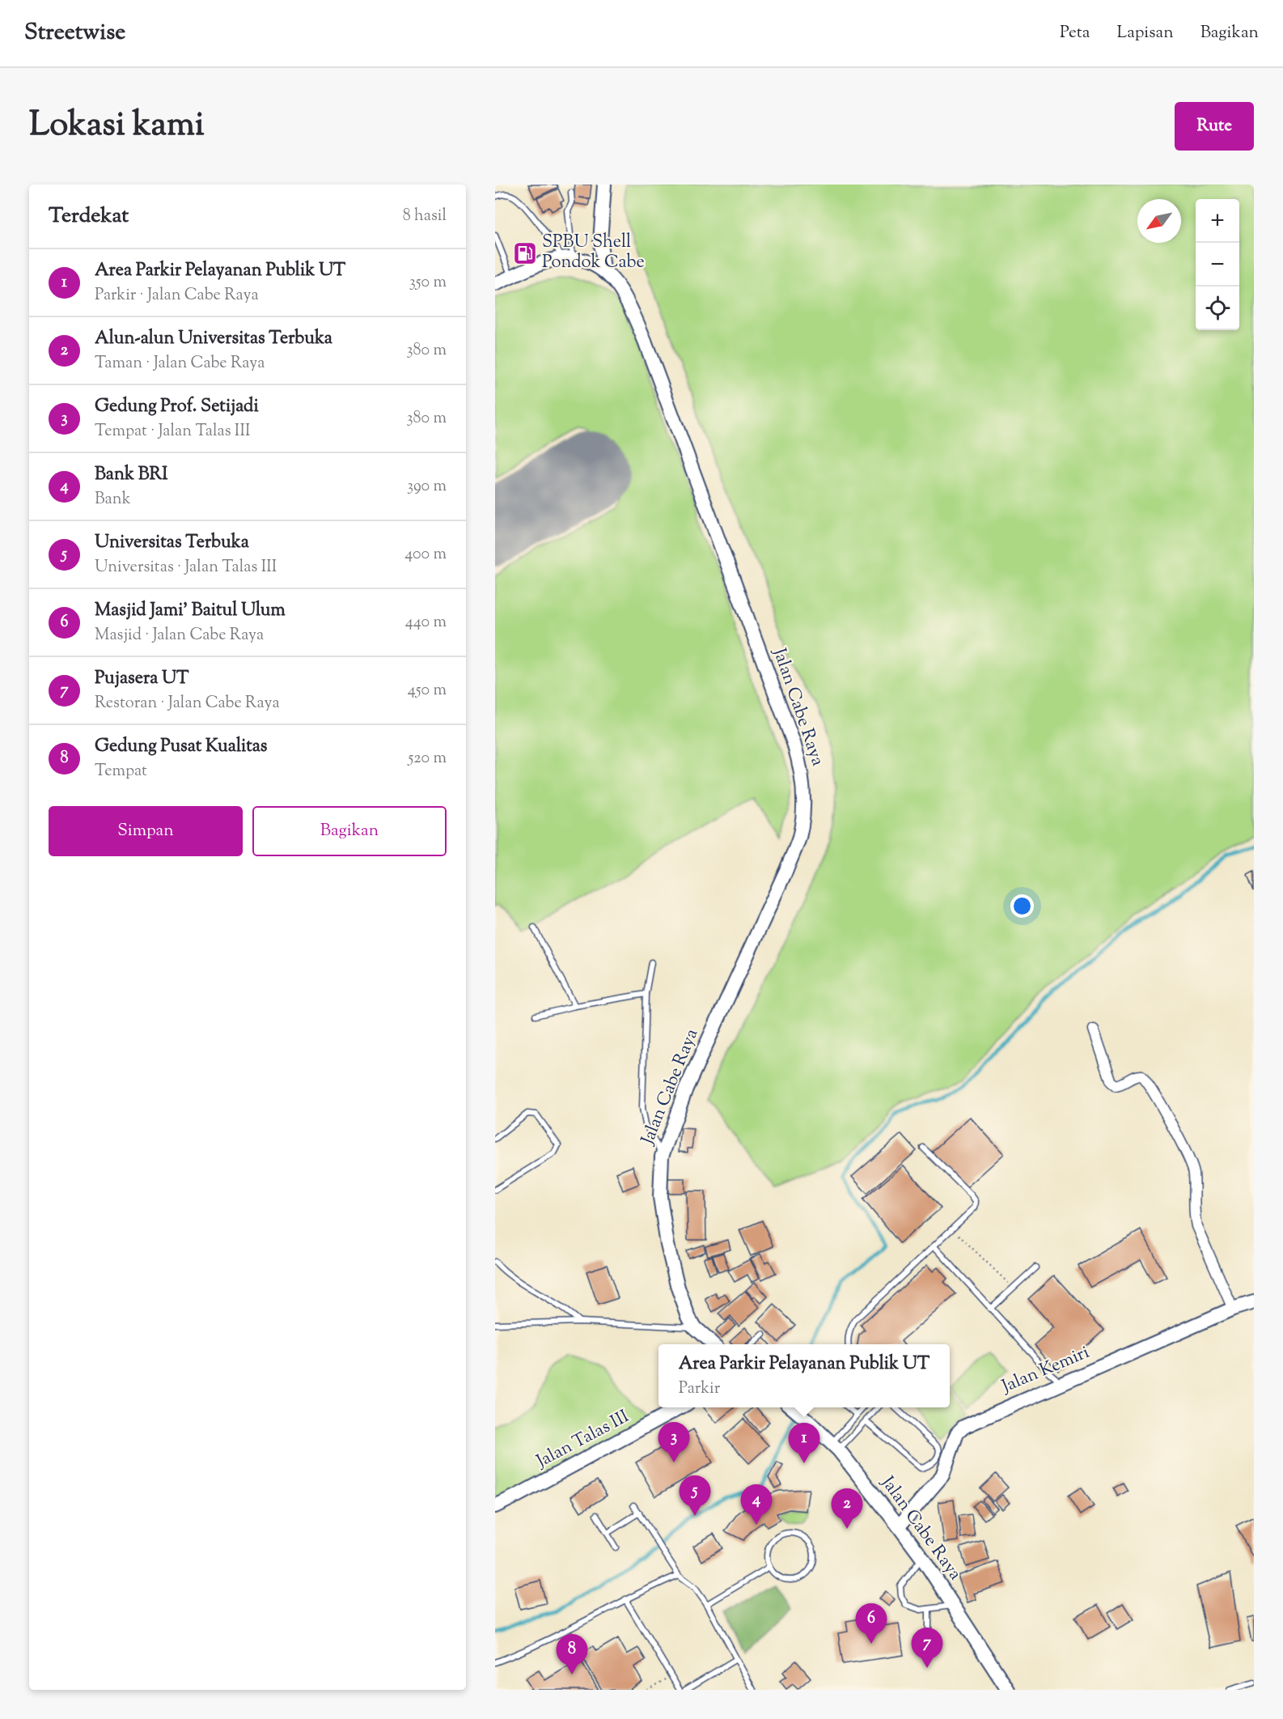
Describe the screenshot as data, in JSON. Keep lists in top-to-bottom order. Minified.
{"streets":{"main road":["Jalan Cabe Raya","Jalan Kemiri","Jalan Talas III"]},"crossings":[["Jalan Cabe Raya","Jalan Kemiri"]],"places":{"fuel station":["SPBU Shell Pondok Cabe"]},"north":"bottom left","page":{"header":"Streetwise","nav":["Peta","Lapisan","Bagikan"],"title":"Lokasi kami","buttons":["Rute",["Simpan","Bagikan"]],"heading":["Terdekat","8 hasil"],"map_buttons":["+","−"],"list":[{"mark":"1","name":"Area Parkir Pelayanan Publik UT","note":"Parkir · Jalan Cabe Raya","value":"350 m"},{"mark":"2","name":"Alun-alun Universitas Terbuka","note":"Taman · Jalan Cabe Raya","value":"380 m"},{"mark":"3","name":"Gedung Prof. Setijadi","note":"Tempat · Jalan Talas III","value":"380 m"},{"mark":"4","name":"Bank BRI","note":"Bank","value":"390 m"},{"mark":"5","name":"Universitas Terbuka","note":"Universitas · Jalan Talas III","value":"400 m"},{"mark":"6","name":"Masjid Jami' Baitul Ulum","note":"Masjid · Jalan Cabe Raya","value":"440 m"},{"mark":"7","name":"Pujasera UT","note":"Restoran · Jalan Cabe Raya","value":"450 m"},{"mark":"8","name":"Gedung Pusat Kualitas","note":"Tempat","value":"520 m"}],"popup":["Area Parkir Pelayanan Publik UT","Parkir"],"pins":["3","1","5","4","2","6","7","8"]}}
